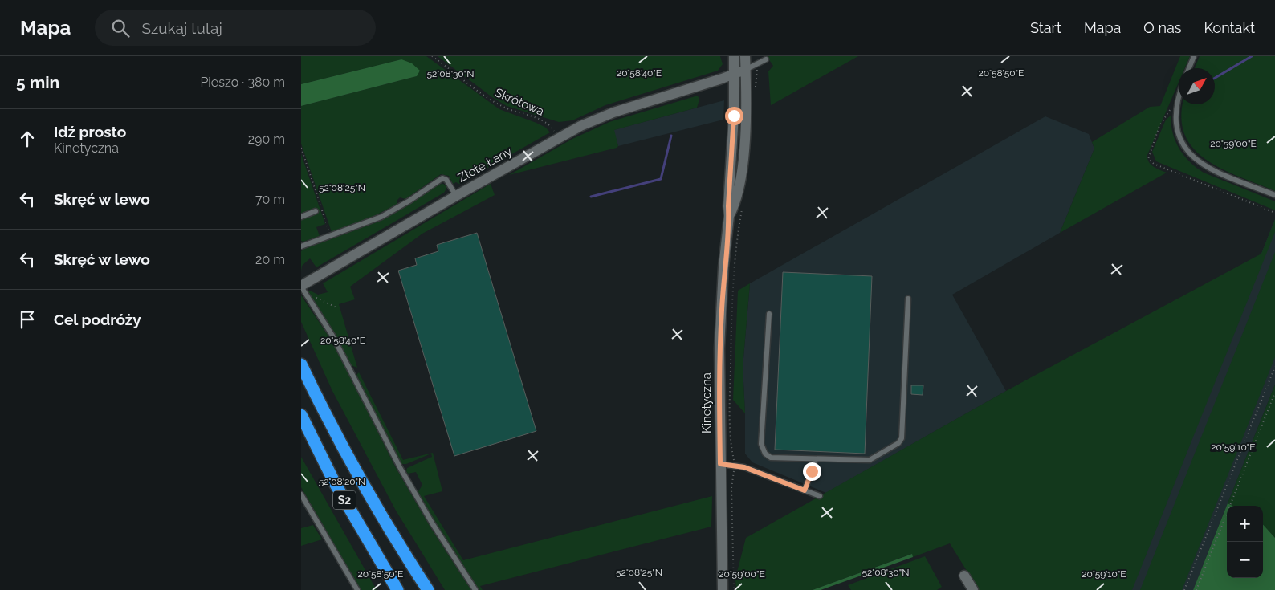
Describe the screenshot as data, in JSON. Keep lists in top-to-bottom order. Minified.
{"streets":{"highway":["S2"],"street":["Złote Łany","Kinetyczna"],"path":["Skrótowa"]},"crossings":[["Skrótowa","Złote Łany"],["Złote Łany","Kinetyczna"]],"north":"top right","page":{"header":"Mapa","search":"Szukaj tutaj","nav":["Start","Mapa","O nas","Kontakt"],"heading":["5 min","Pieszo · 380 m"],"list":[["Idź prosto","Kinetyczna","290 m"],["Skręć w lewo","70 m"],["Skręć w lewo","20 m"],"Cel podróży"],"map_buttons":["+","−"]},"coordinates":["20°58'40\"E","20°58'50\"E","52°08'30\"N","20°59'00\"E","52°08'25\"N","20°59'10\"E","52°08'20\"N"]}
